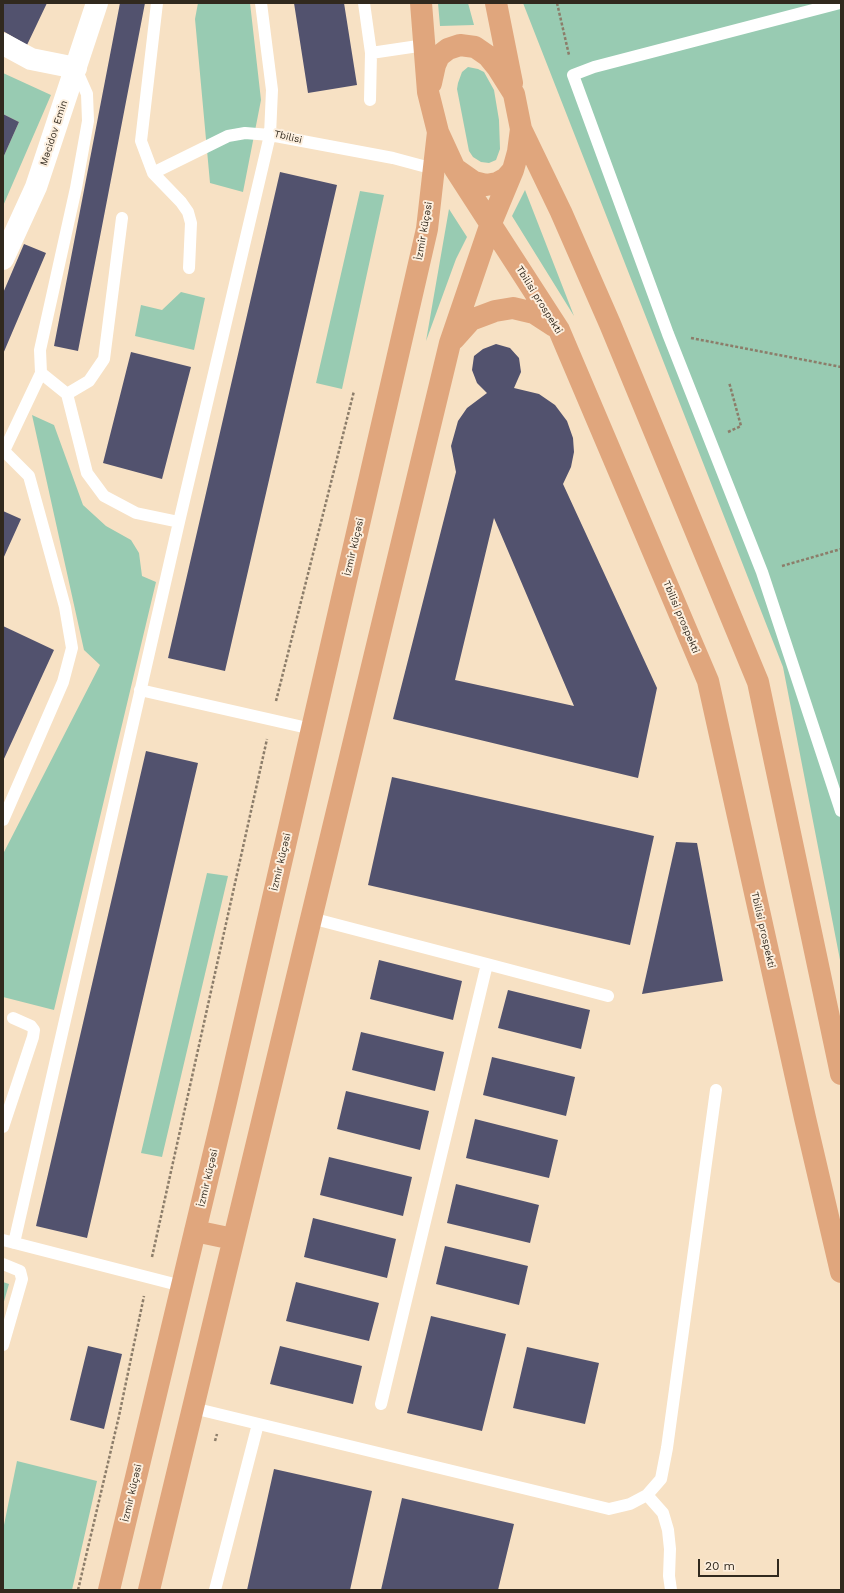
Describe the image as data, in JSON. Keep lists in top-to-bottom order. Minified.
{"streets":{"main road":["İzmir küçəsi","Tbilisi prospekti"],"street":["Məcidov Emin"],"lane":["Tbilisi"]},"crossings":[["Tbilisi","İzmir küçəsi"],["İzmir küçəsi","Tbilisi prospekti"]],"scale_bar":"20 m"}
